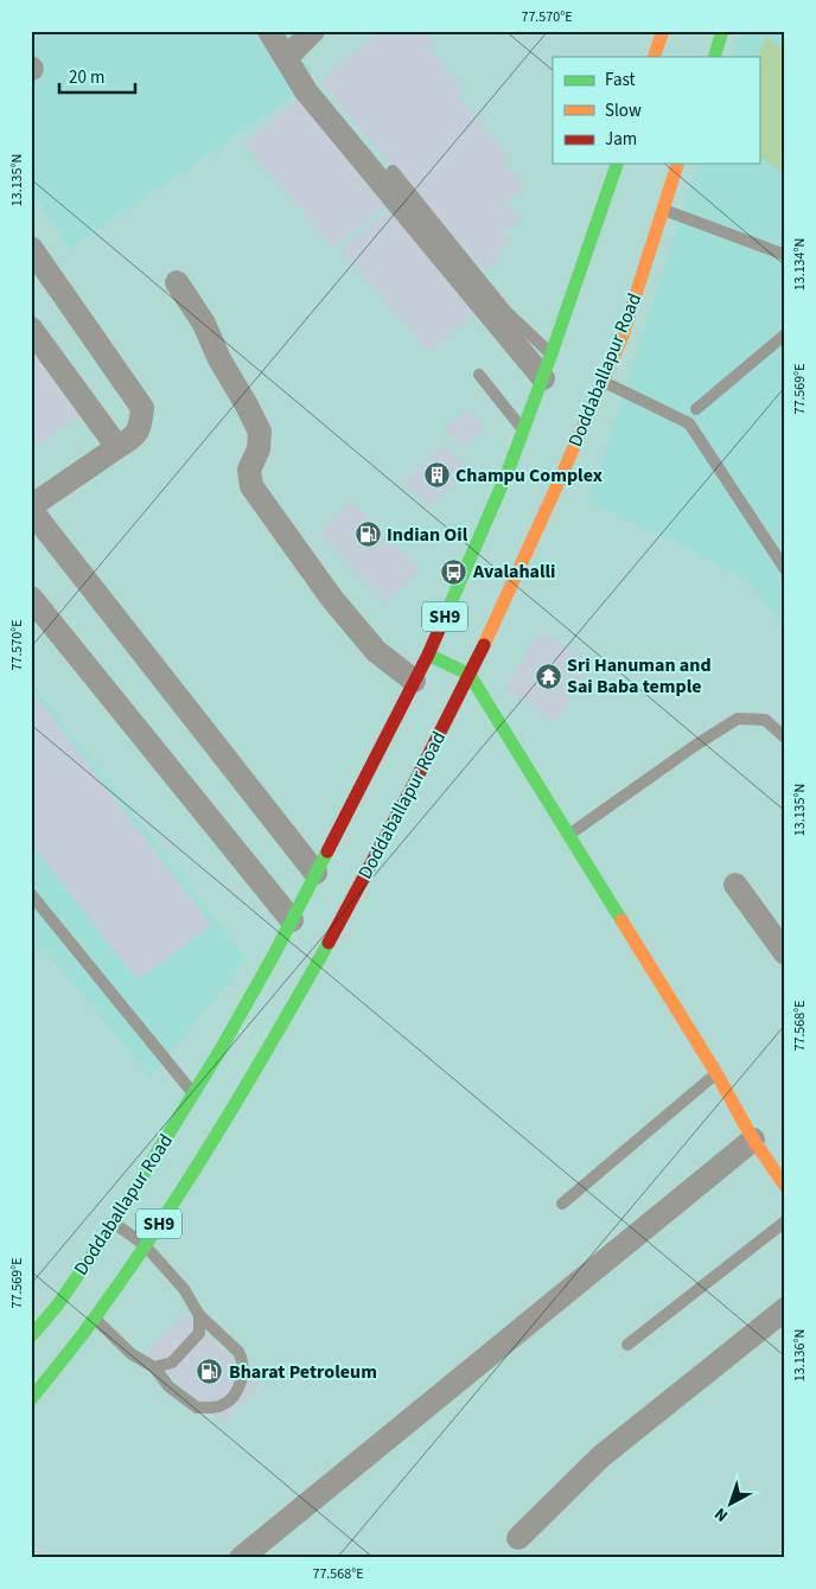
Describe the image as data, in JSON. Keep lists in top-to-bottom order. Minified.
{"streets":{"main road":["Doddaballapur Road","SH9"]},"places":{"building":["Champu Complex"],"fuel station":["Indian Oil","Bharat Petroleum"],"bus stop":["Avalahalli"],"temple":["Sri Hanuman and Sai Baba temple"]},"legend":["Fast","Slow","Jam"],"scale_bar":"20 m","north":"bottom left","coordinates":["77.570°E","13.135°N","13.134°N","77.569°E","77.568°E","13.136°N"]}
